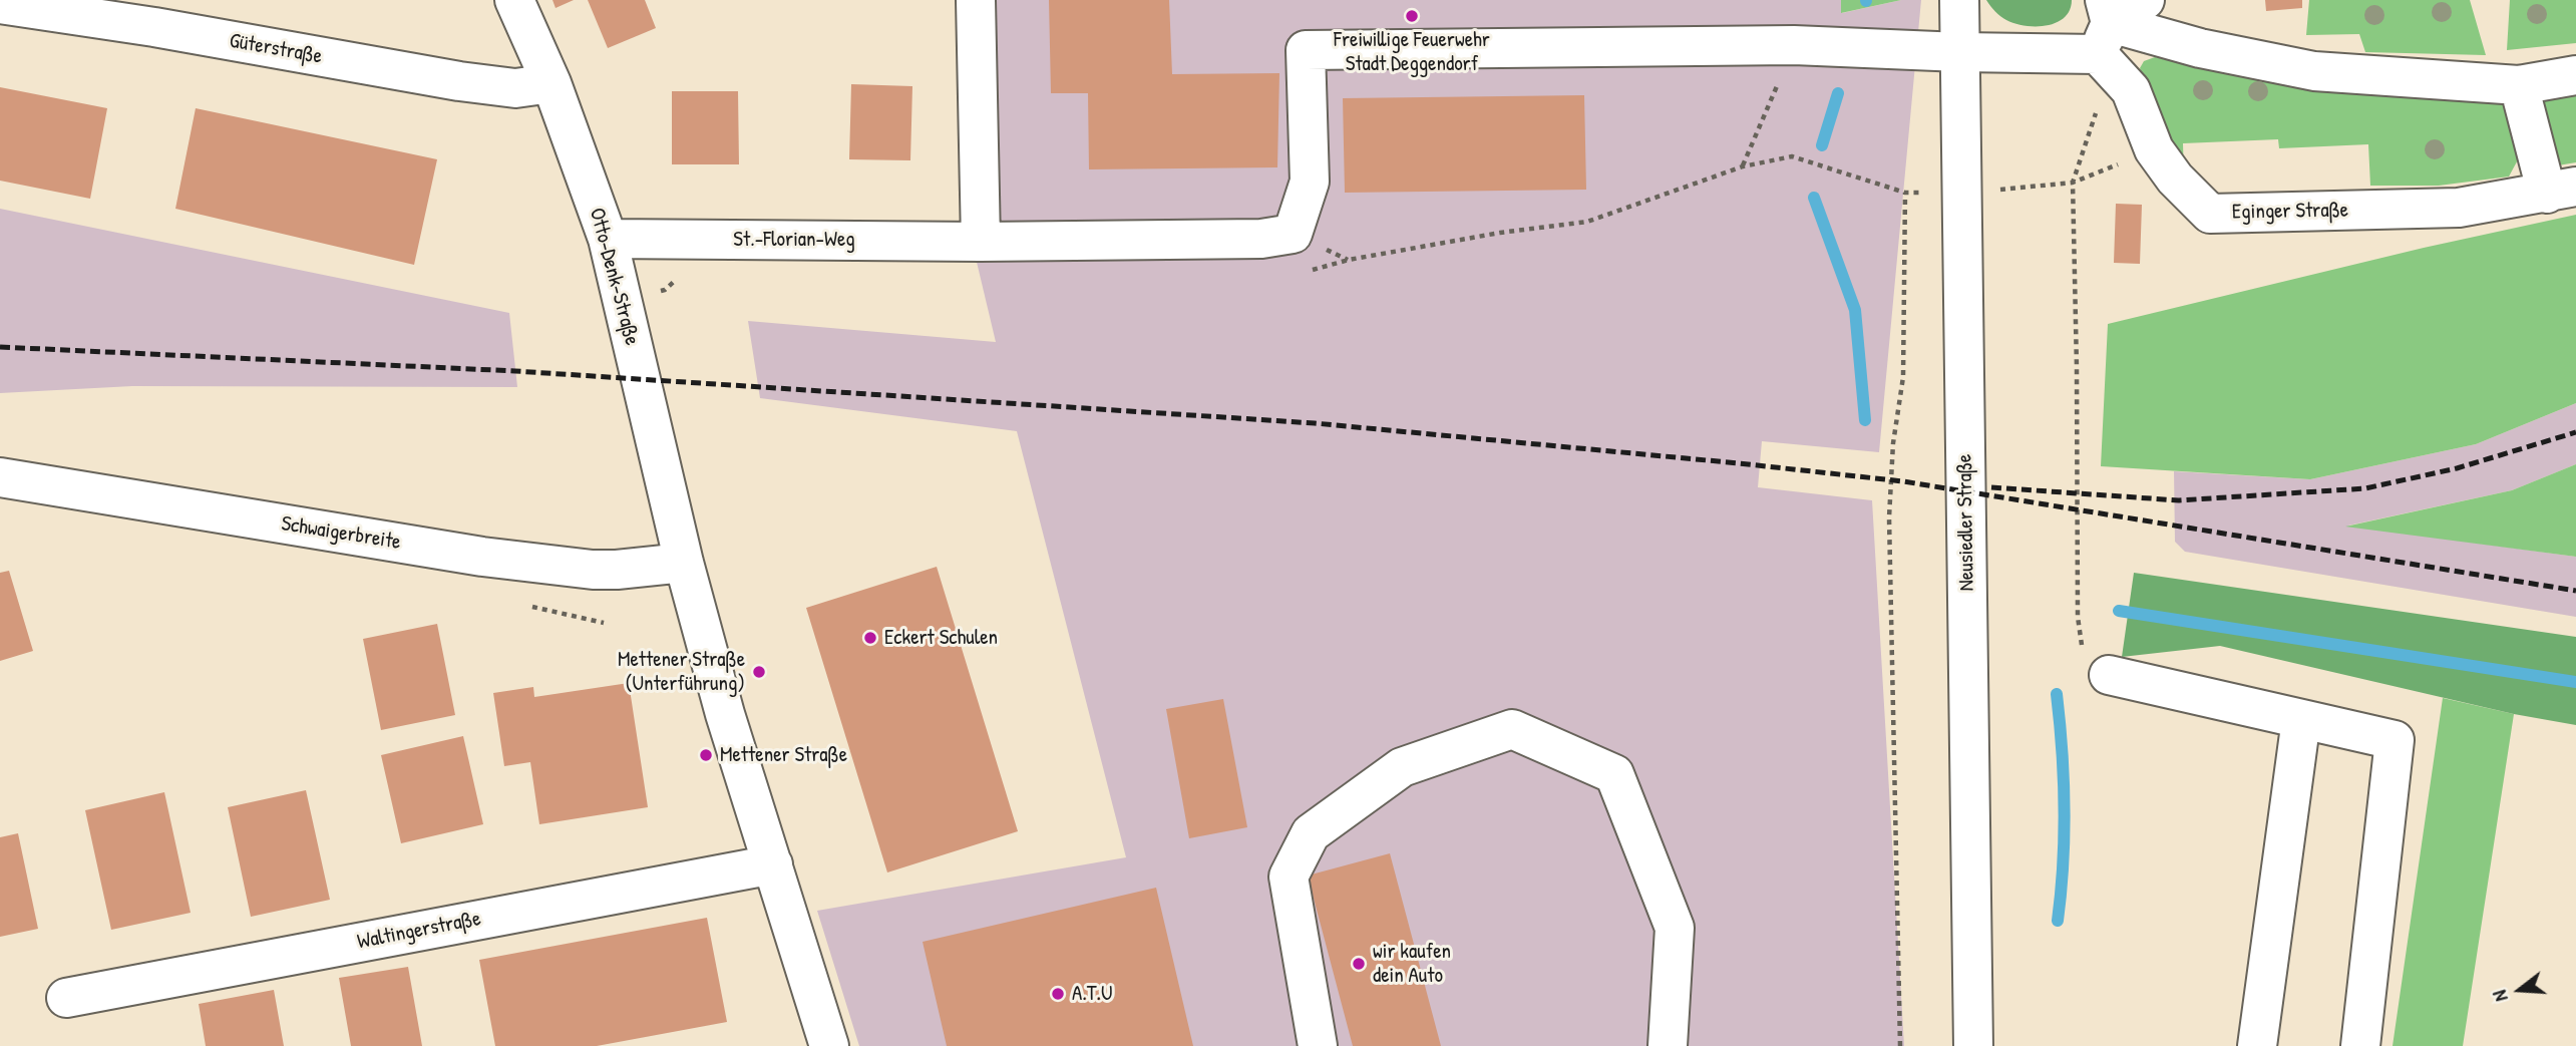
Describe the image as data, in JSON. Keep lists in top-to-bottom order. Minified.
{"streets":{"street":["Güterstraße","Eginger Straße","St.-Florian-Weg","Otto-Denk-Straße","Neusiedler Straße","Schwaigerbreite","Waltingerstraße"]},"crossings":[["Güterstraße","Otto-Denk-Straße"],["St.-Florian-Weg","Otto-Denk-Straße"],["St.-Florian-Weg","Neusiedler Straße"],["Otto-Denk-Straße","Schwaigerbreite"]],"places":["Freiwillige Feuerwehr Stadt Deggendorf","Eckert Schulen","Mettener Straße (Unterführung)","Mettener Straße","wir kaufen dein Auto","A.T.U"],"north":"left"}
